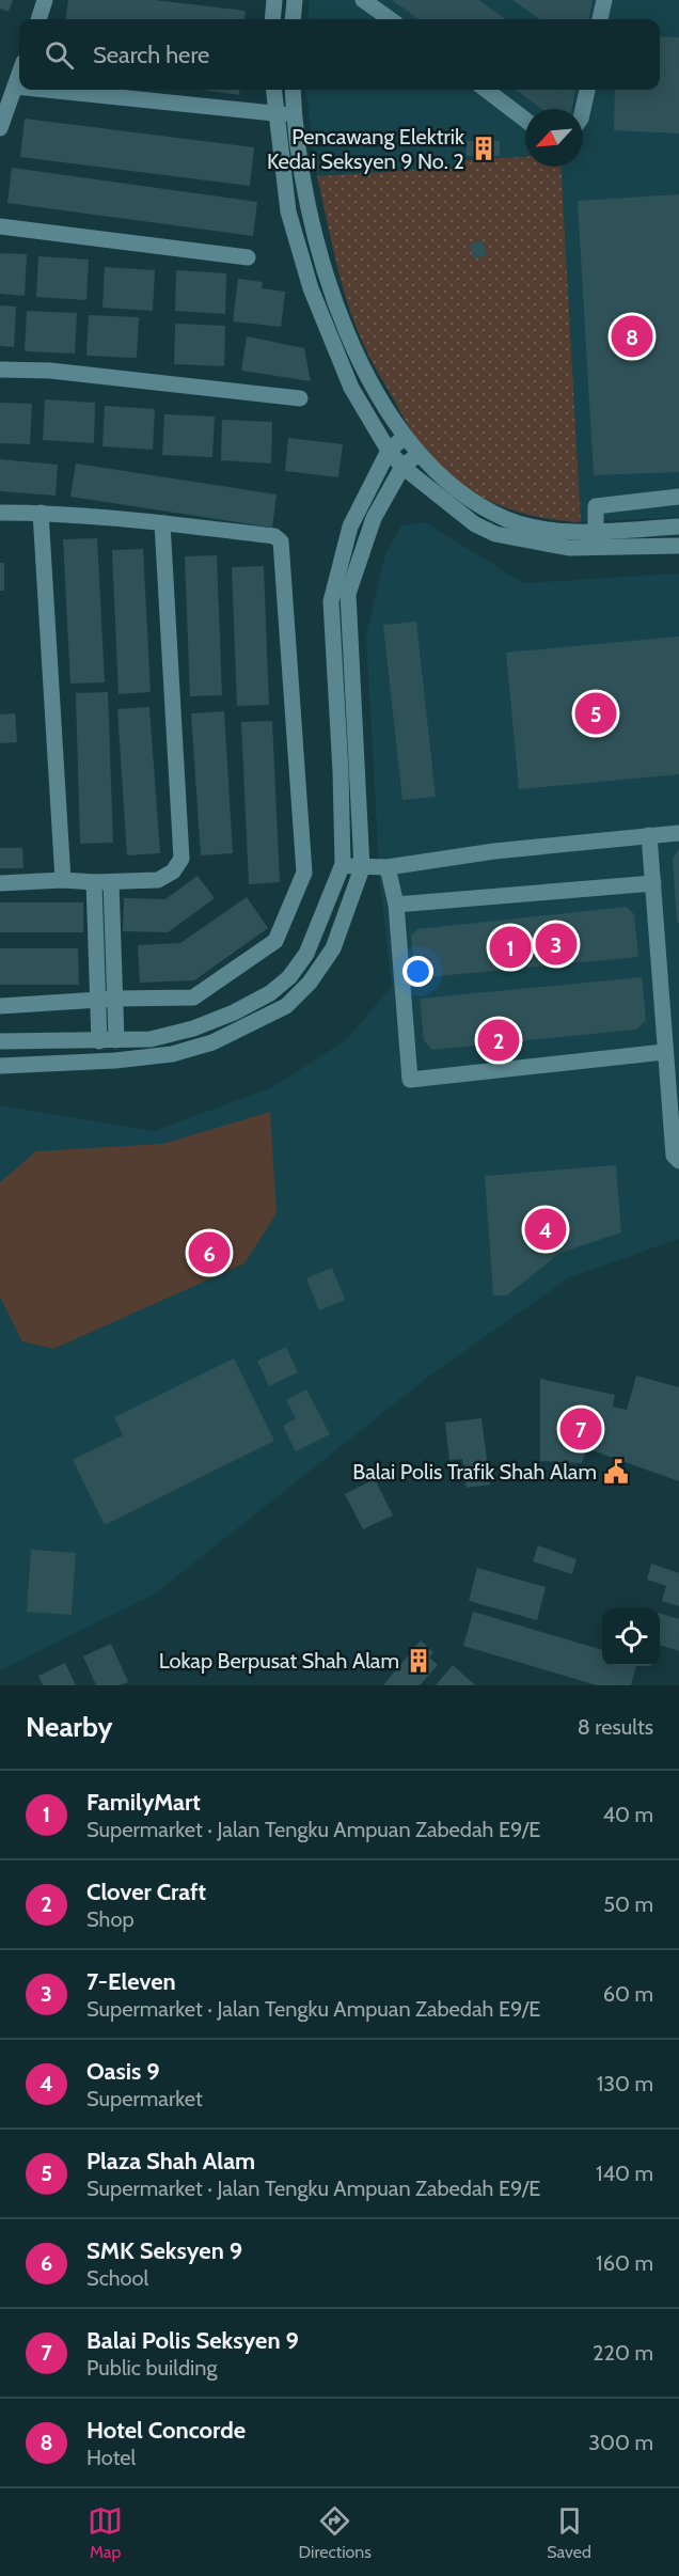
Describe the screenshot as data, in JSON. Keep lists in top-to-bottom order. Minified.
{"places":{"building":["Pencawang Elektrik Kedai Seksyen 9 No. 2","Lokap Berpusat Shah Alam"],"public building":["Balai Polis Trafik Shah Alam"]},"north":"bottom left","page":{"search":"Search here","pins":["8","5","3","1","2","4","6","7"],"heading":["Nearby","8 results"],"list":[{"mark":"1","name":"FamilyMart","note":"Supermarket · Jalan Tengku Ampuan Zabedah E9/E","value":"40 m"},{"mark":"2","name":"Clover Craft","note":"Shop","value":"50 m"},{"mark":"3","name":"7-Eleven","note":"Supermarket · Jalan Tengku Ampuan Zabedah E9/E","value":"60 m"},{"mark":"4","name":"Oasis 9","note":"Supermarket","value":"130 m"},{"mark":"5","name":"Plaza Shah Alam","note":"Supermarket · Jalan Tengku Ampuan Zabedah E9/E","value":"140 m"},{"mark":"6","name":"SMK Seksyen 9","note":"School","value":"160 m"},{"mark":"7","name":"Balai Polis Seksyen 9","note":"Public building","value":"220 m"},{"mark":"8","name":"Hotel Concorde","note":"Hotel","value":"300 m"}],"nav":["Map","Directions","Saved"]}}
